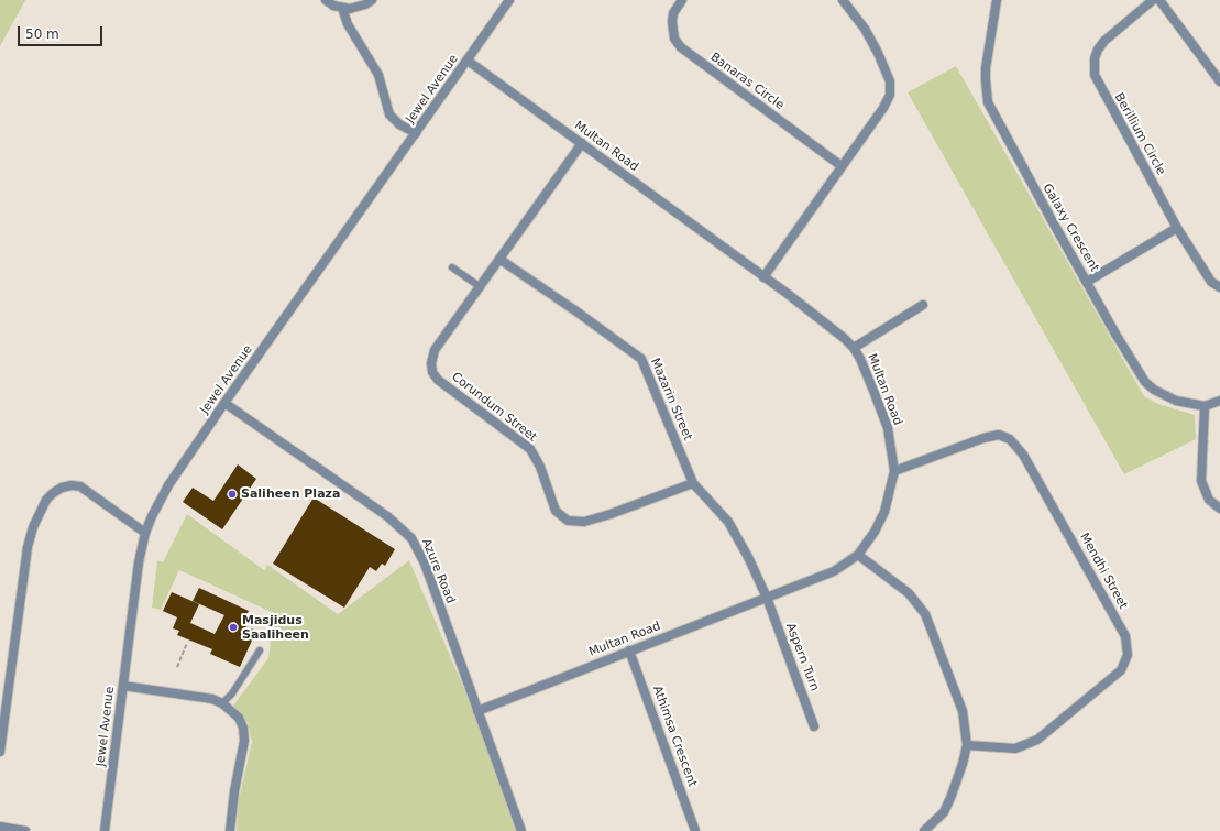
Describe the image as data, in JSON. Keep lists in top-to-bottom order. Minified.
{"streets":{"street":["Banaras Circle","Jewel Avenue","Berillium Circle","Multan Road","Galaxy Crescent","Mazarin Street","Corundum Street","Azure Road","Mendhi Street","Aspern Turn","Athimsa Crescent"]},"crossings":[["Jewel Avenue","Multan Road"],["Jewel Avenue","Azure Road"],["Multan Road","Mazarin Street"],["Multan Road","Corundum Street"],["Multan Road","Azure Road"],["Multan Road","Mendhi Street"],["Multan Road","Aspern Turn"],["Multan Road","Athimsa Crescent"],["Mazarin Street","Corundum Street"],["Mazarin Street","Aspern Turn"]],"places":["Saliheen Plaza","Masjidus Saaliheen"],"scale_bar":"50 m"}
